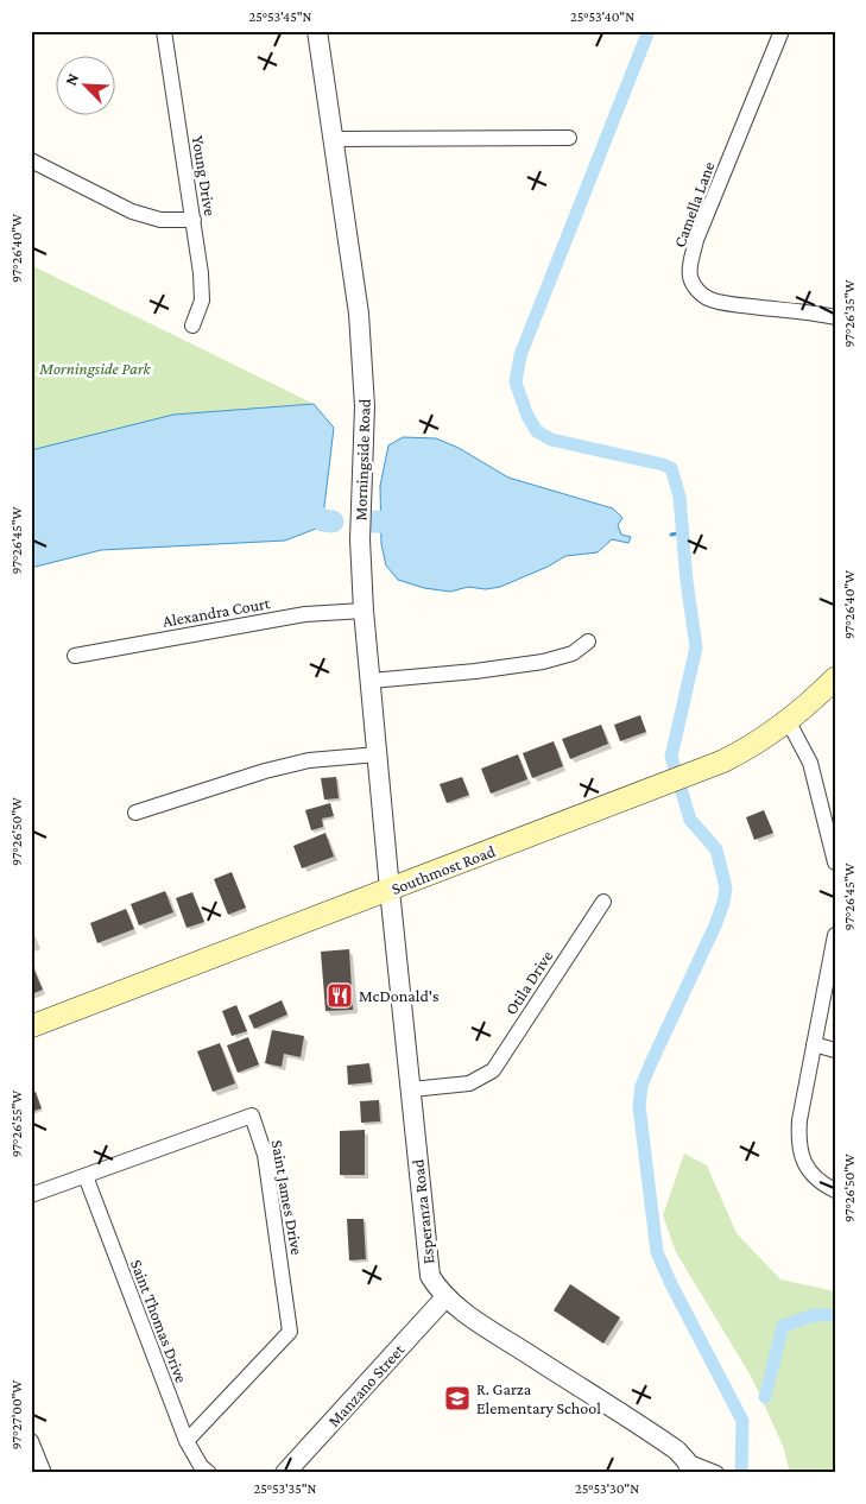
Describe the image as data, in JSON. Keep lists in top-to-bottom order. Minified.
{"streets":{"main road":["Southmost Road"],"street":["Young Drive","Camella Lane","Morningside Road","Alexandra Court","Otila Drive","Saint James Drive","Esperanza Road","Saint Thomas Drive","Manzano Street"]},"crossings":[["Morningside Road","Alexandra Court"],["Morningside Road","Southmost Road"],["Morningside Road","Esperanza Road"],["Southmost Road","Esperanza Road"],["Otila Drive","Esperanza Road"],["Saint James Drive","Saint Thomas Drive"],["Esperanza Road","Manzano Street"]],"parks":["Morningside Park"],"places":{"restaurant":["McDonald's"],"school or university":["R. Garza Elementary School"]},"north":"top left","coordinates":["25°53'45\"N","25°53'40\"N","97°26'40\"W","97°26'35\"W","97°26'45\"W","97°26'50\"W","97°26'55\"W","97°27'00\"W","25°53'35\"N","25°53'30\"N"]}
